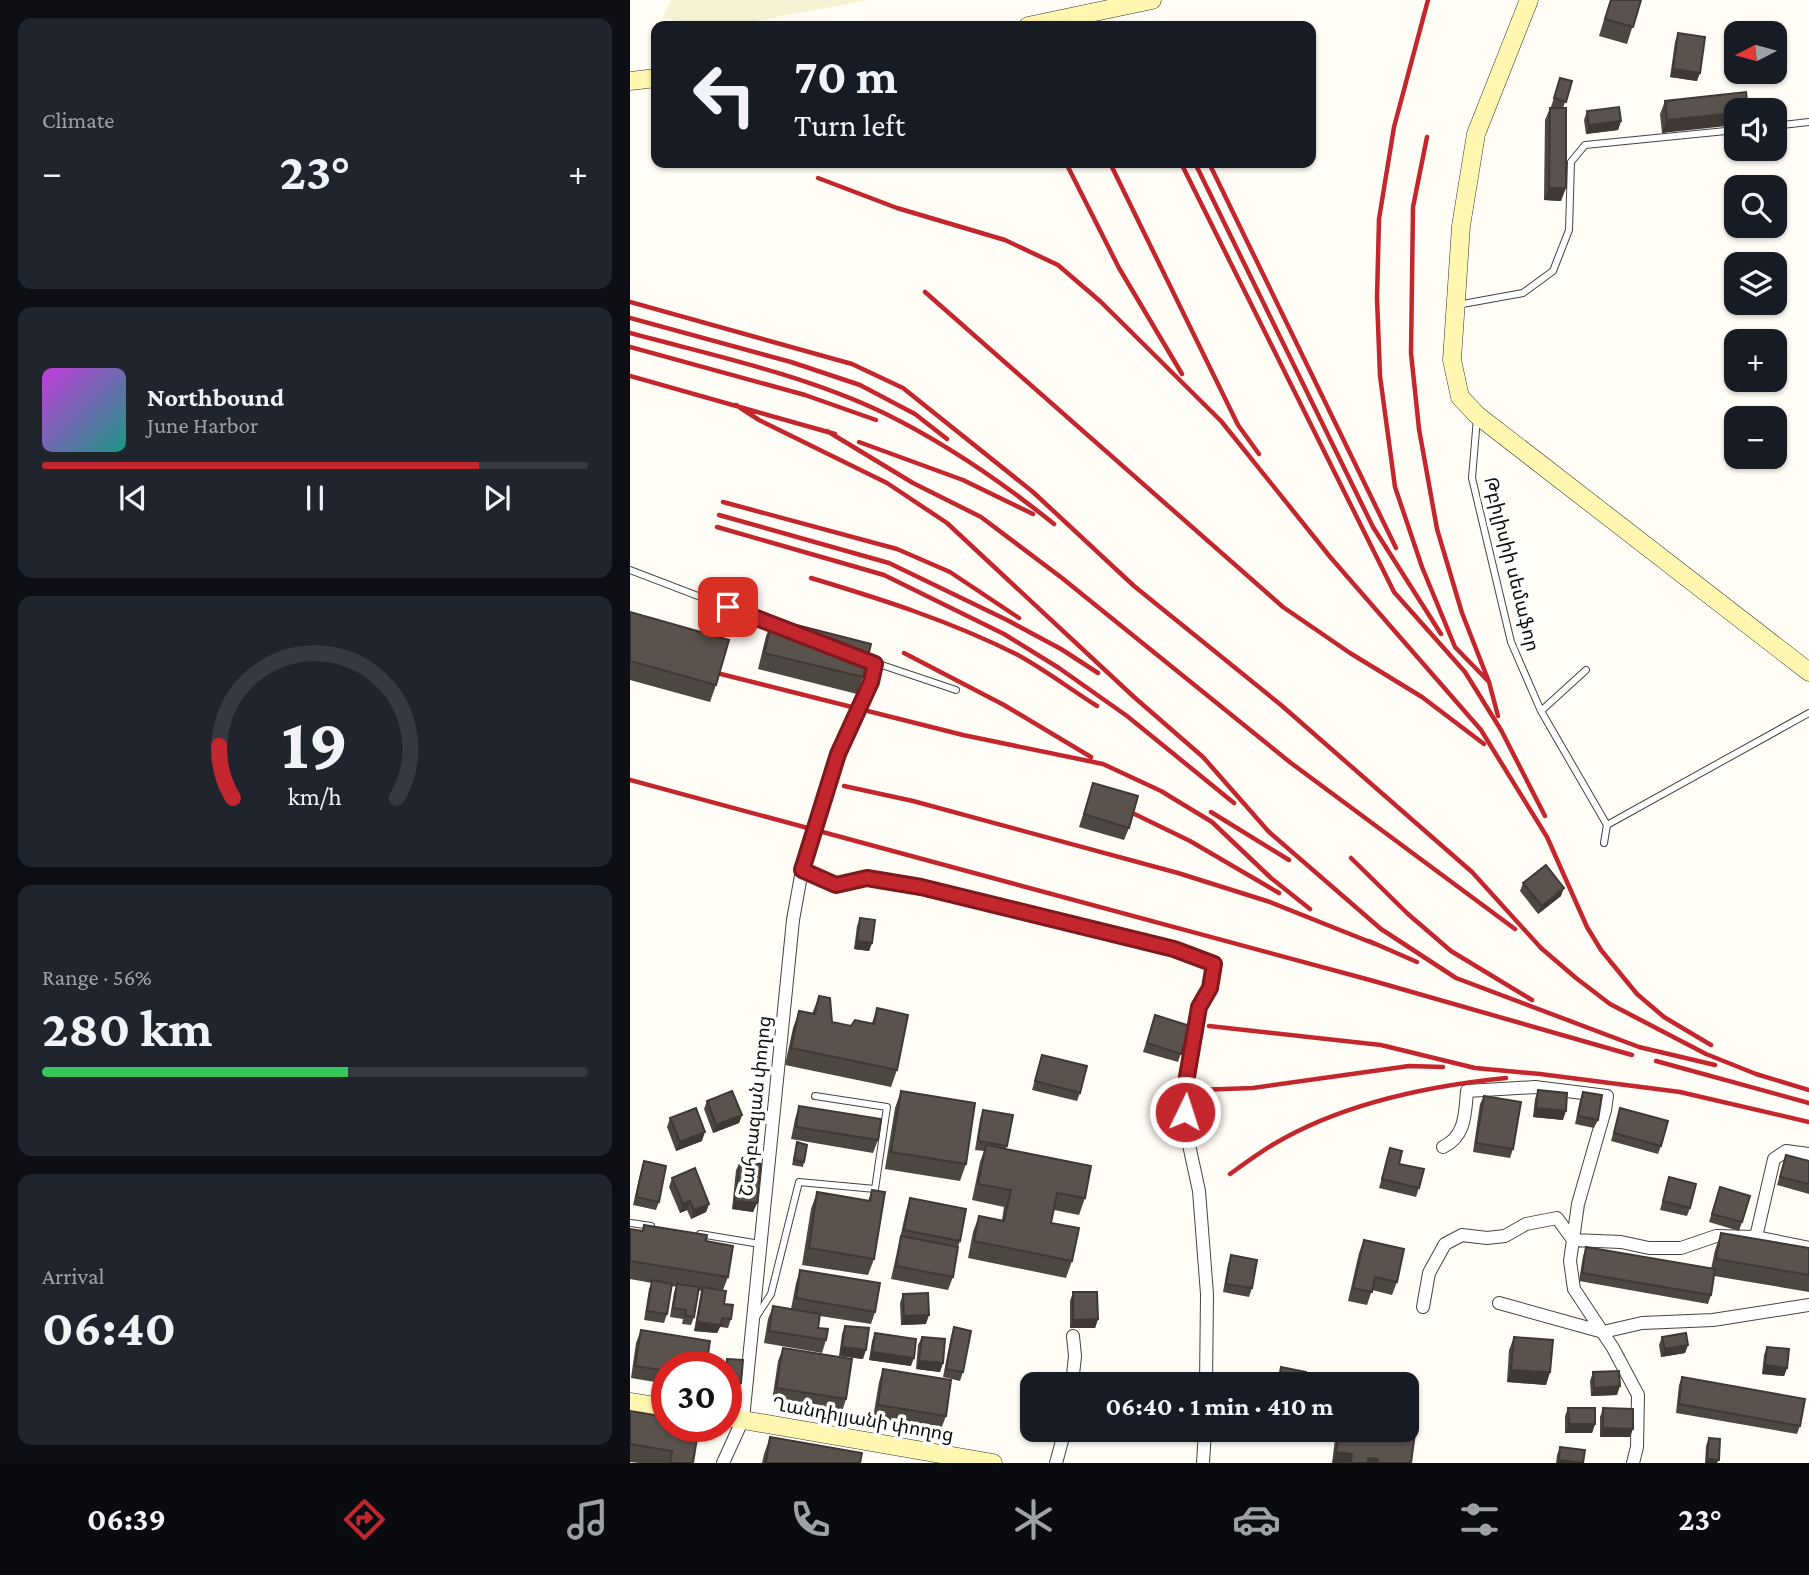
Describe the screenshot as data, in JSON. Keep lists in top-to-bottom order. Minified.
{"streets":{"street":["Շահբազյան փողոց","Ղանդիլյանի փողոց"],"lane":["Թբիլիսիի սեմաֆոր"]},"north":"left","page":{"tile":["Climate",["Range · 56%","280 km"],["Arrival","06:40"]],"map_buttons":["+","−"],"turn":["70 m","Turn left"],"heat":["−","23°","+"],"song":["Northbound","June Harbor"],"limit":"30","trip":"06:40 · 1 min · 410 m","tabs":["06:39","23°"],"gauge":["19","km/h"]}}
